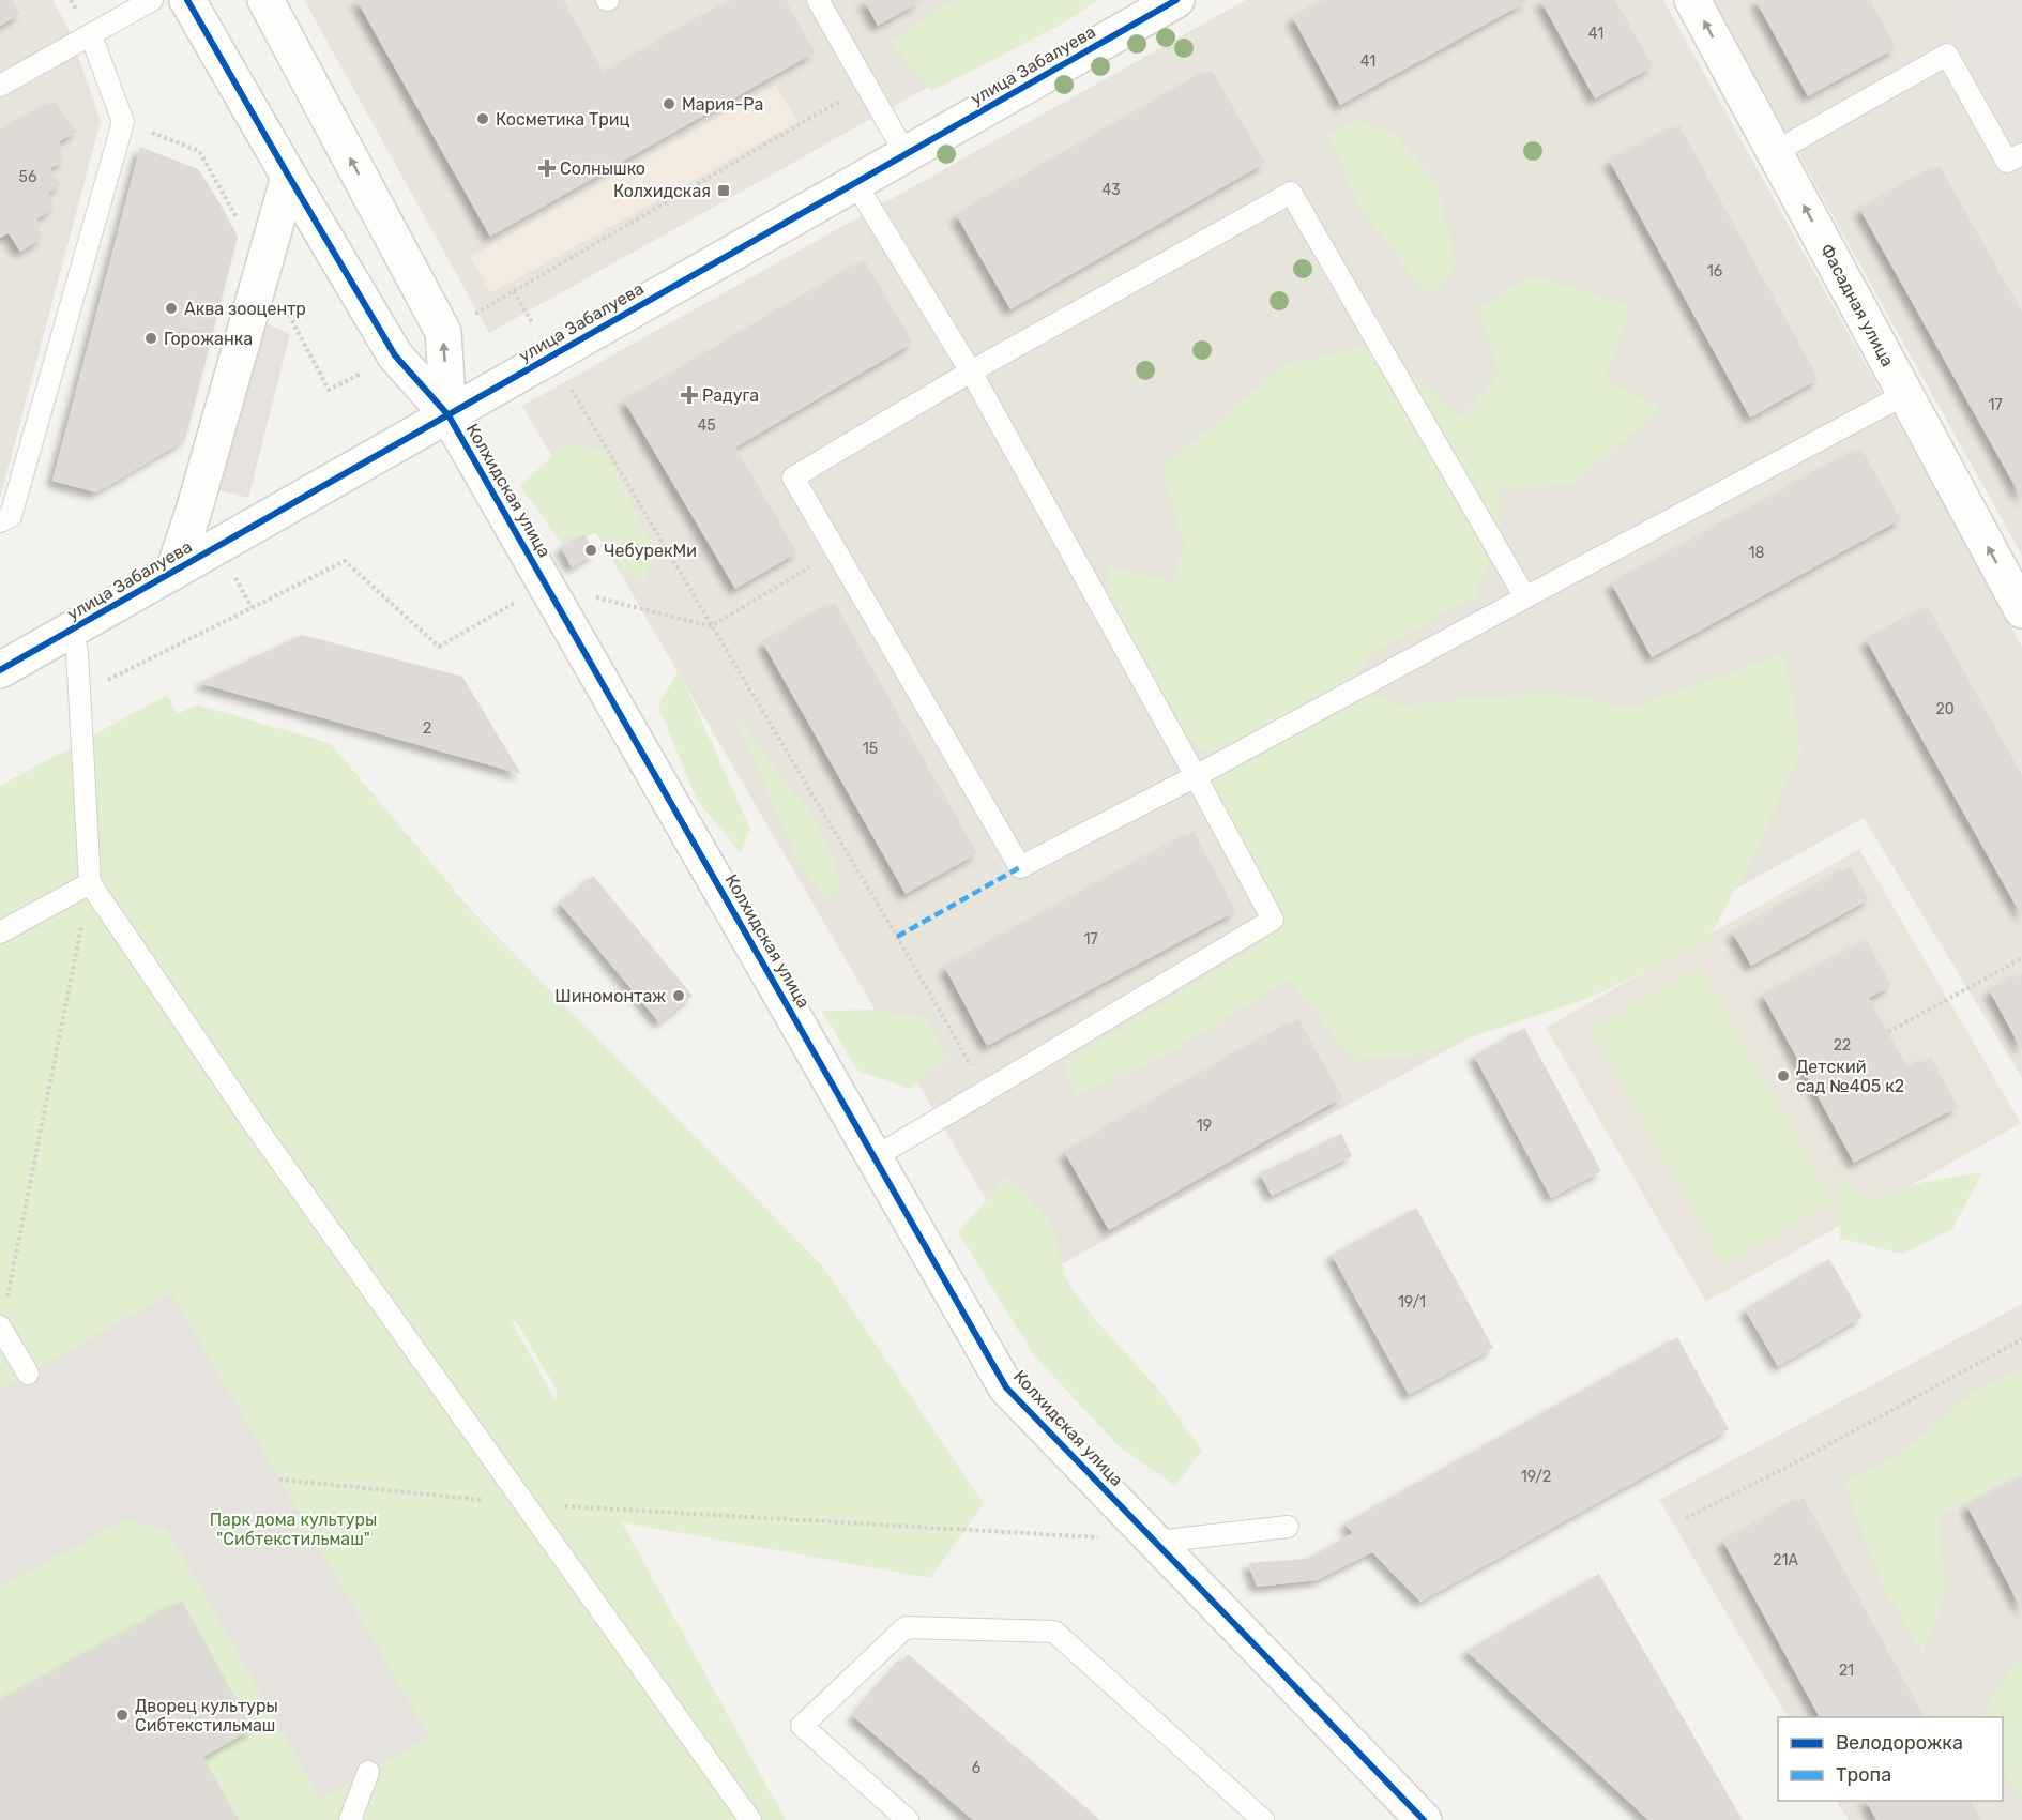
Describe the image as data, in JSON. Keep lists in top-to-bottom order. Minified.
{"streets":{"street":["улица Забалуева","Фасадная улица","Колхидская улица"]},"crossings":[["улица Забалуева","Колхидская улица"]],"one_way":["Фасадная улица"],"parks":["Парк дома культуры \"Сибтекстильмаш\""],"places":{"other":["Мария-Ра","Косметика Триц","Аква зооцентр","Горожанка","ЧебурекМи","Шиномонтаж","Детский сад №405 к2","Дворец культуры Сибтекстильмаш"],"health":["Солнышко","Радуга"],"transit":["Колхидская"]},"house_numbers":["41","41","56","43","16","17","45","18","20","2","15","17","22","19","19/1","19/2","21А","21","6"],"legend":["Велодорожка","Тропа"]}
